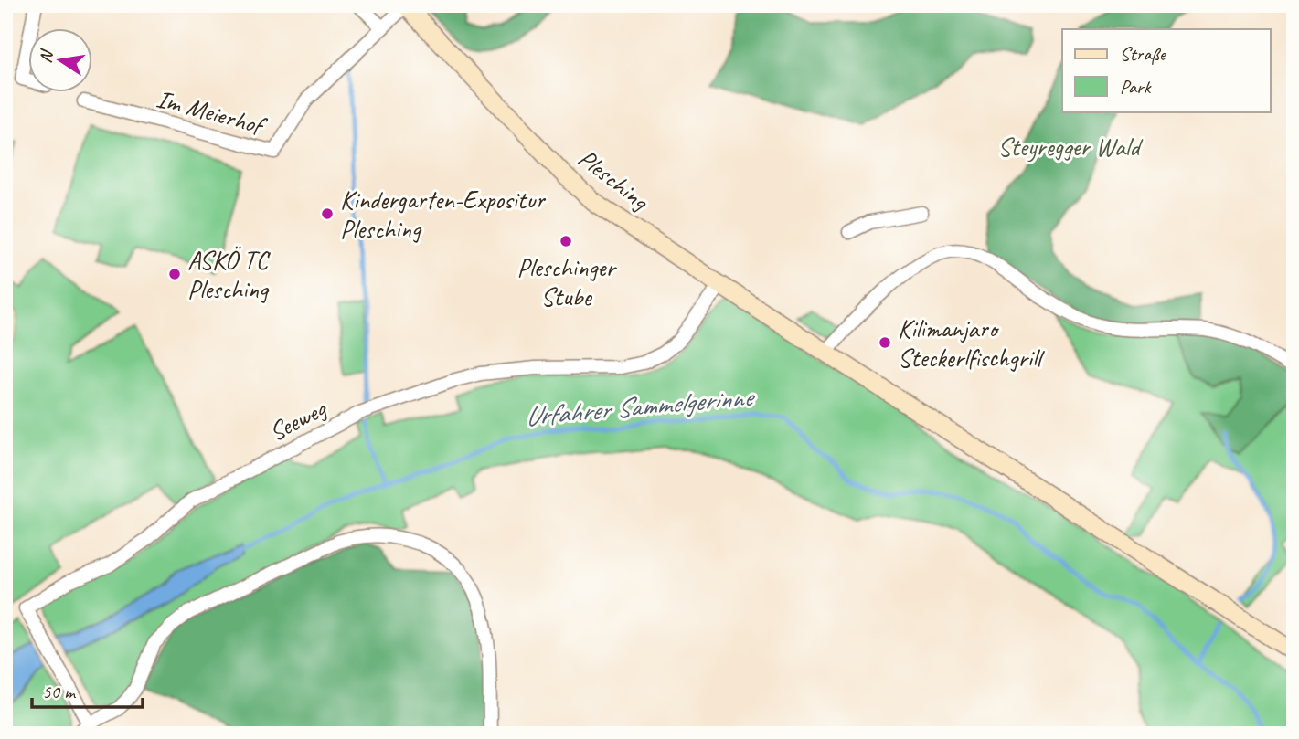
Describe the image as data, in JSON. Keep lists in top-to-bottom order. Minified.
{"streets":{"main road":["Plesching"],"street":["Im Meierhof","Seeweg"]},"crossings":[["Im Meierhof","Plesching"],["Plesching","Seeweg"]],"water":["Urfahrer Sammelgerinne"],"parks":["Steyregger Wald"],"places":["Kindergarten-Expositur Plesching","Pleschinger Stube","ASKÖ TC Plesching","Kilimanjaro Steckerlfischgrill"],"legend":["Straße","Park"],"scale_bar":"50 m","north":"left"}
